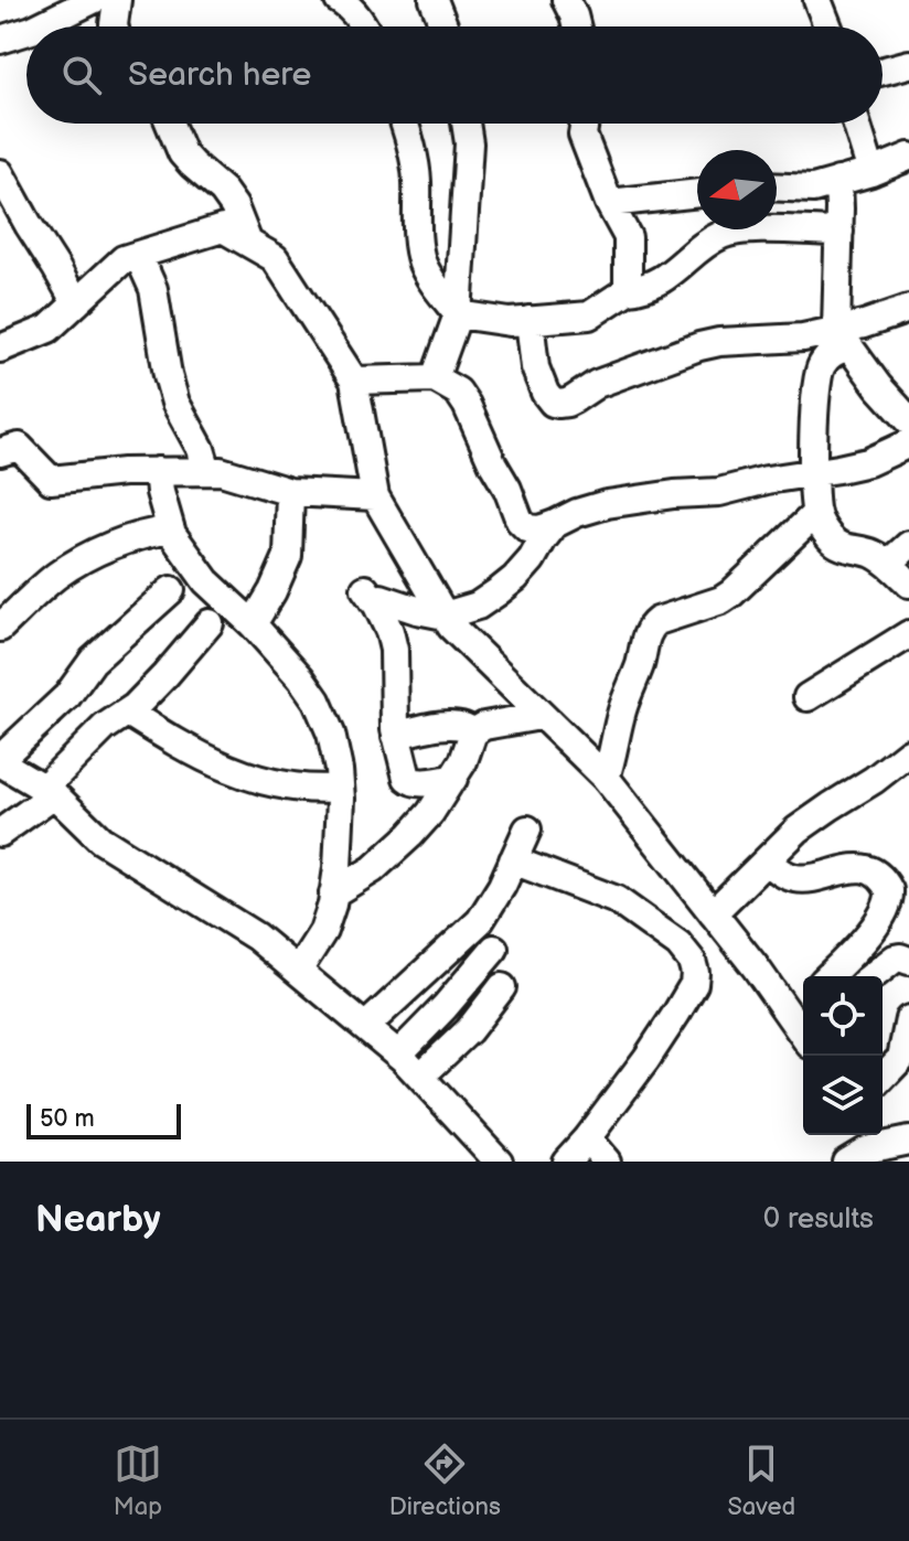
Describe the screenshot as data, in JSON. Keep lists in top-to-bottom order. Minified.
{"scale_bar":"50 m","north":"left","page":{"search":"Search here","scale":"50 m","heading":["Nearby","0 results"],"nav":["Map","Directions","Saved"]}}
